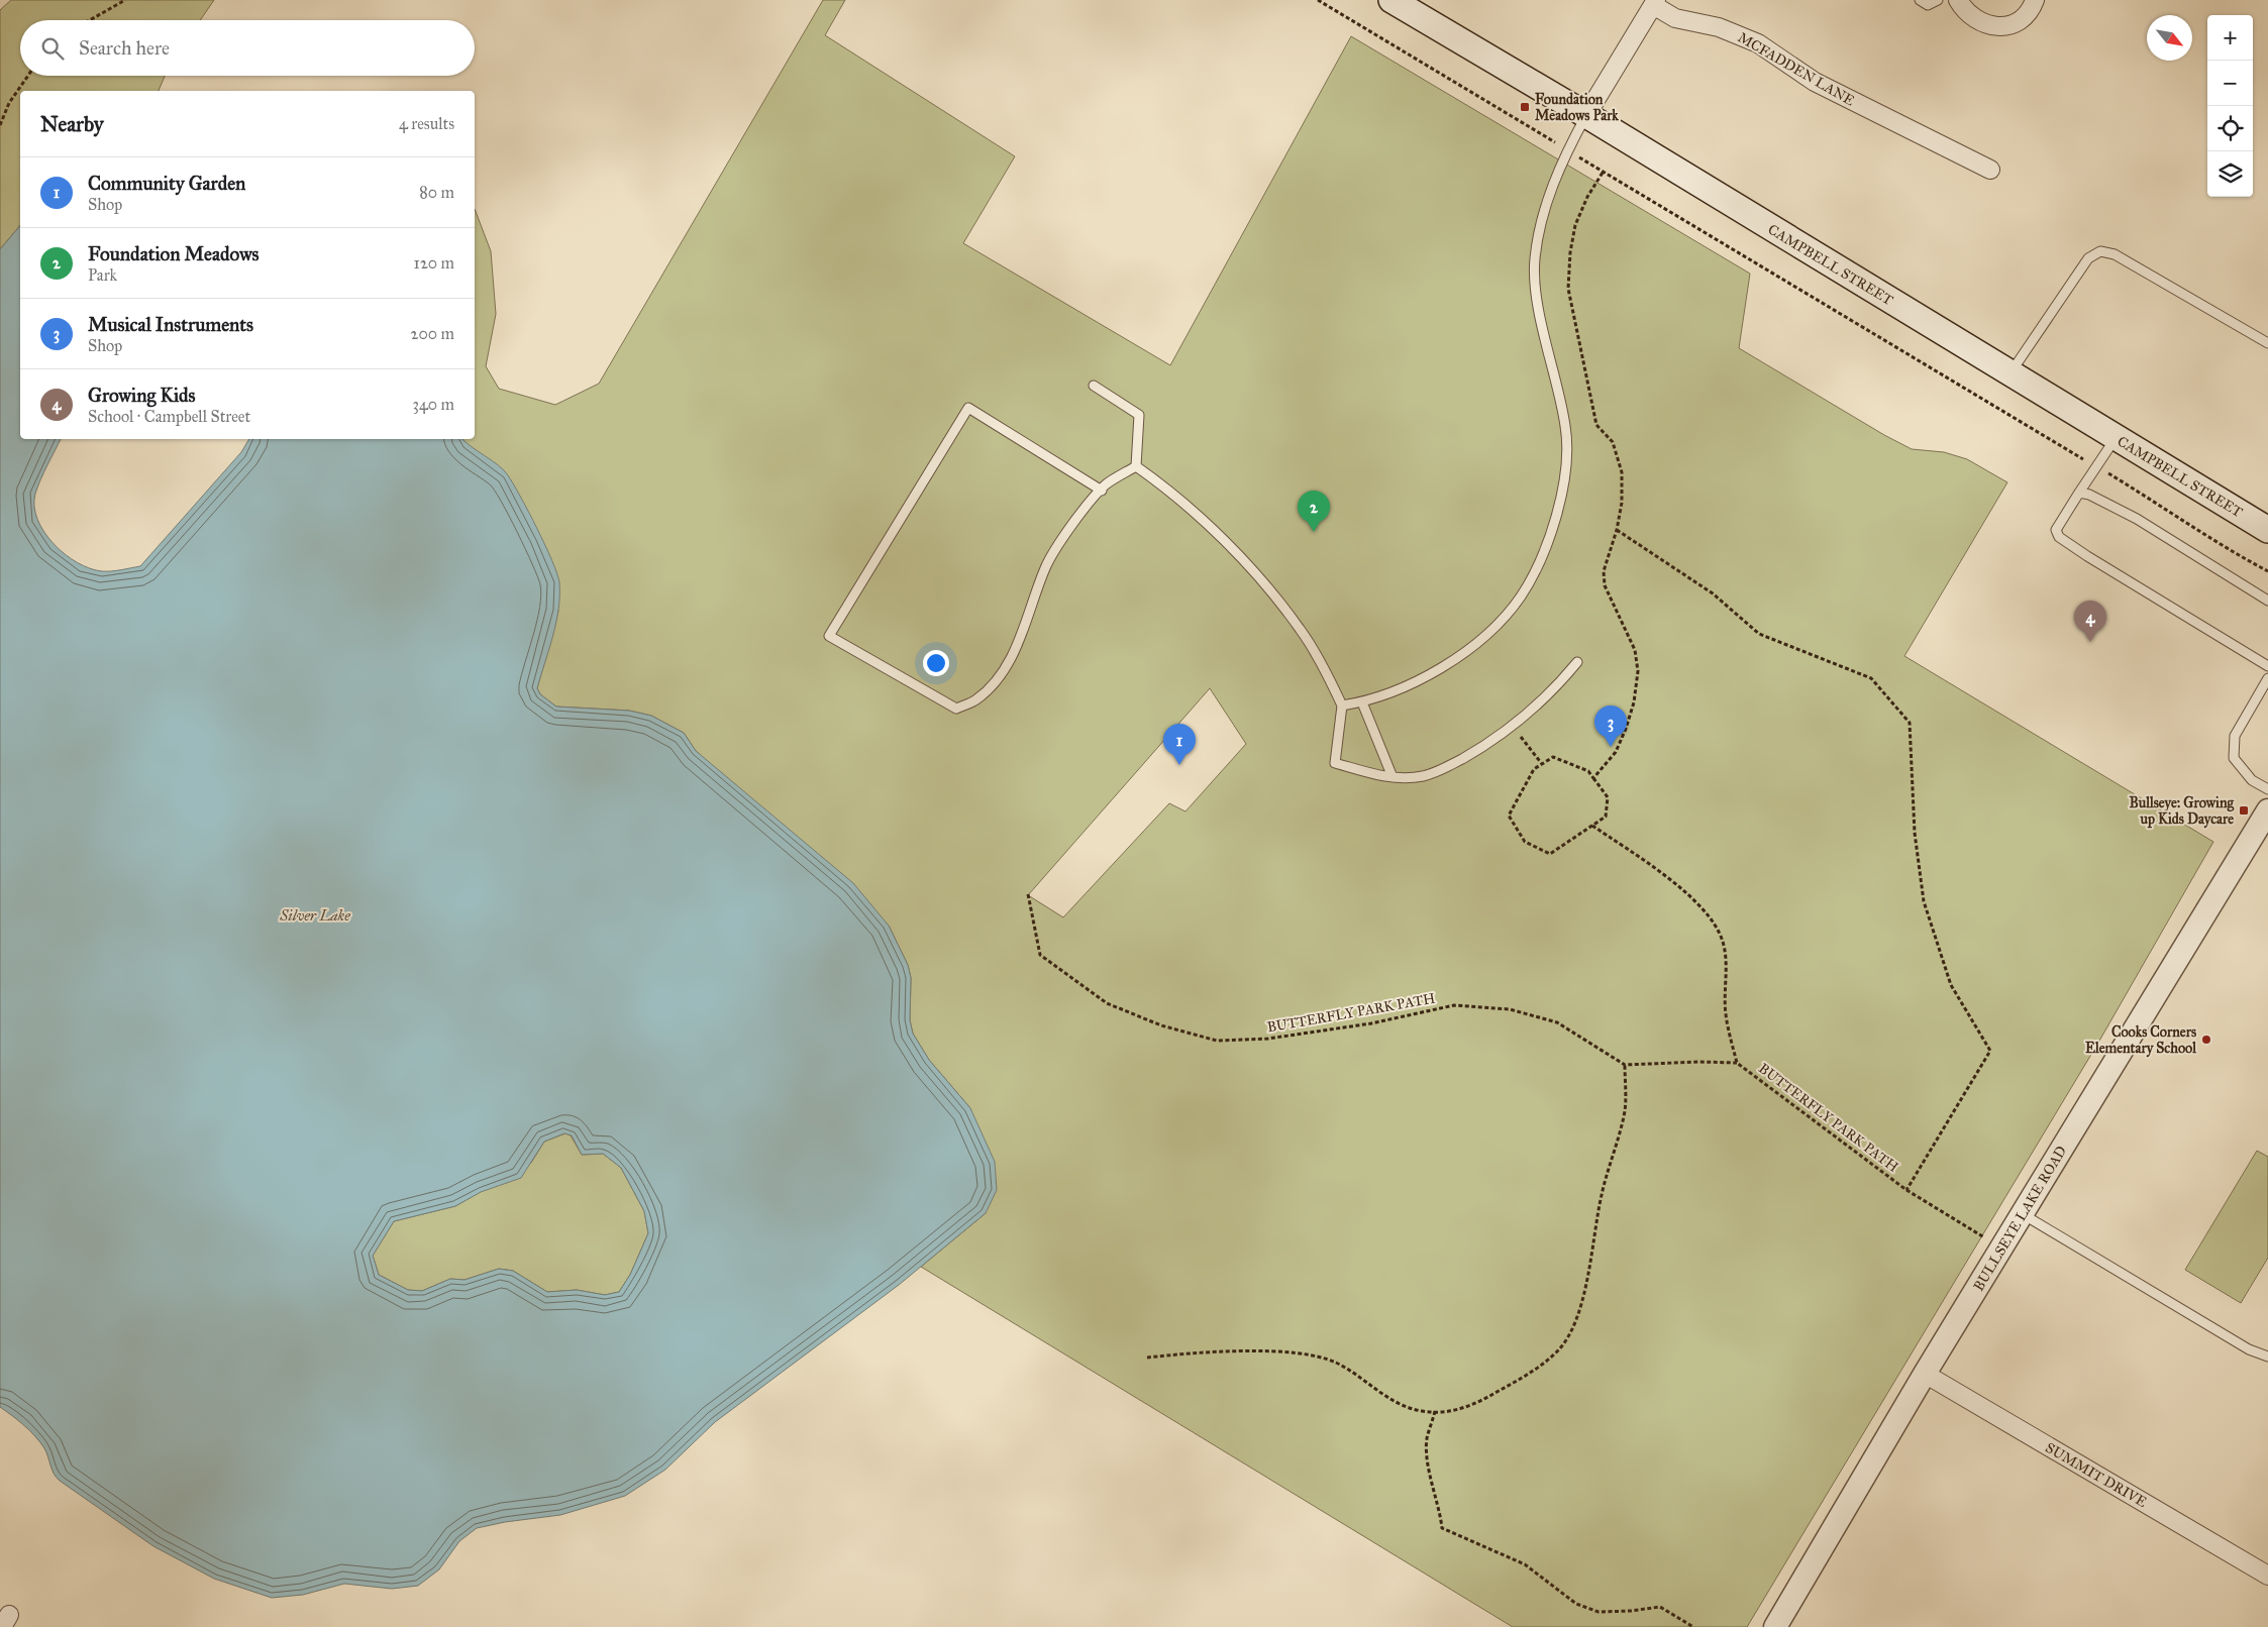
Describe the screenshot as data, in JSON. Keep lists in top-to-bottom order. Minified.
{"streets":{"main road":["CAMPBELL STREET"],"street":["MCFADDEN LANE","BULLSEYE LAKE ROAD","SUMMIT DRIVE"],"path":["BUTTERFLY PARK PATH"]},"crossings":[["BUTTERFLY PARK PATH","BULLSEYE LAKE ROAD"],["BULLSEYE LAKE ROAD","SUMMIT DRIVE"]],"water":["Silver Lake"],"places":{"transit":["Foundation Meadows Park","Bullseye: Growing up Kids Daycare"],"other":["Cooks Corners Elementary School"]},"north":"bottom right","page":{"map_buttons":["+","−"],"search":"Search here","heading":["Nearby","4 results"],"list":[{"mark":"1","name":"Community Garden","note":"Shop","value":"80 m"},{"mark":"2","name":"Foundation Meadows","note":"Park","value":"120 m"},{"mark":"3","name":"Musical Instruments","note":"Shop","value":"200 m"},{"mark":"4","name":"Growing Kids","note":"School · Campbell Street","value":"340 m"}],"pins":["2","4","3","1"]}}
